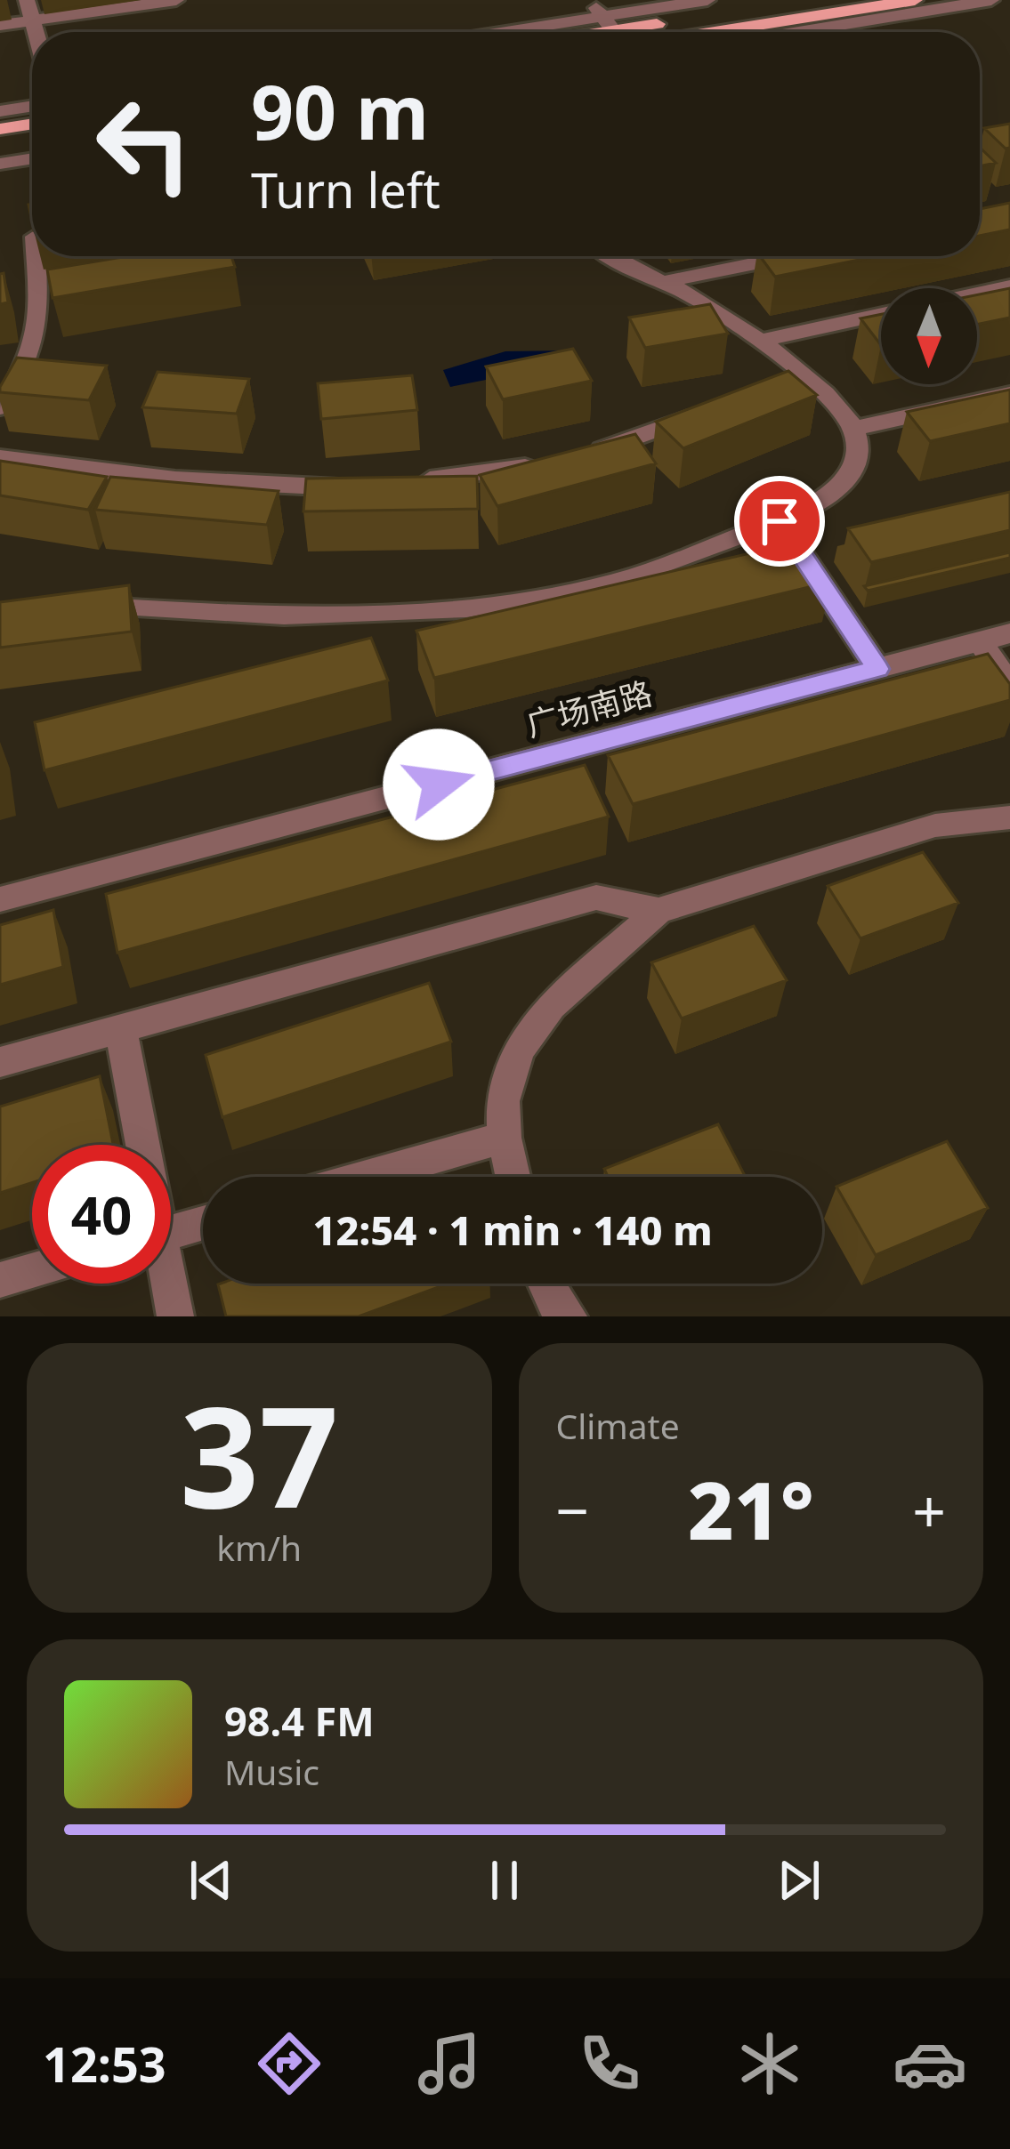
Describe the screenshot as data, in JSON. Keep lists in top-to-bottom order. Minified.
{"streets":{"street":["广场南路"]},"north":"bottom","page":{"turn":["90 m","Turn left"],"limit":"40","trip":"12:54 · 1 min · 140 m","tile":[["37","km/h"],"Climate"],"heat":["−","21°","+"],"song":["98.4 FM","Music"],"tabs":"12:53"}}
